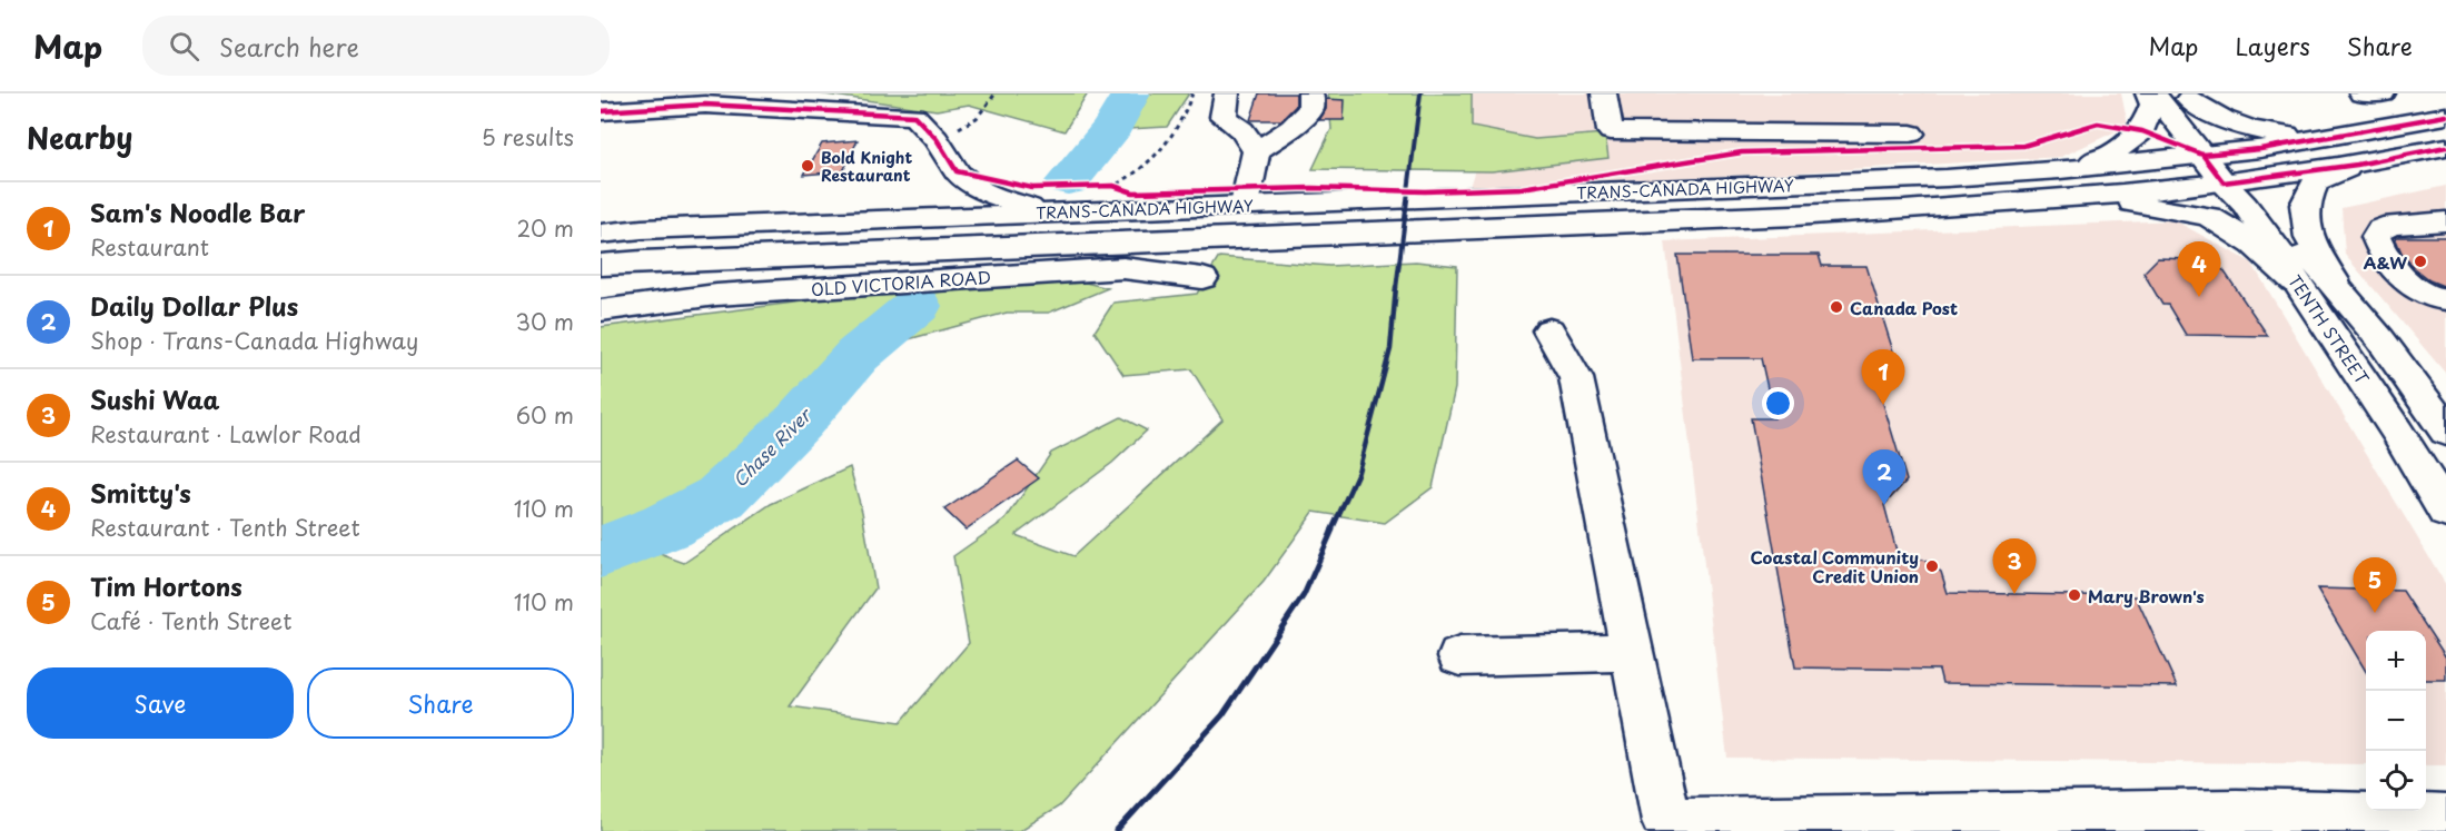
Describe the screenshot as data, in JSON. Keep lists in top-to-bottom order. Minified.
{"streets":{"main road":["TRANS-CANADA HIGHWAY","OLD VICTORIA ROAD","TENTH STREET"]},"crossings":[["TRANS-CANADA HIGHWAY","TENTH STREET"]],"water":["Chase River"],"places":["Bold Knight Restaurant","A&W","Canada Post","Coastal Community Credit Union","Mary Brown's"],"page":{"header":"Map","search":"Search here","nav":["Map","Layers","Share"],"heading":["Nearby","5 results"],"list":[{"mark":"1","name":"Sam's Noodle Bar","note":"Restaurant","value":"20 m"},{"mark":"2","name":"Daily Dollar Plus","note":"Shop · Trans-Canada Highway","value":"30 m"},{"mark":"3","name":"Sushi Waa","note":"Restaurant · Lawlor Road","value":"60 m"},{"mark":"4","name":"Smitty's","note":"Restaurant · Tenth Street","value":"110 m"},{"mark":"5","name":"Tim Hortons","note":"Café · Tenth Street","value":"110 m"}],"pins":["4","1","2","3","5"],"map_buttons":["+","−"],"buttons":["Save","Share"]}}
